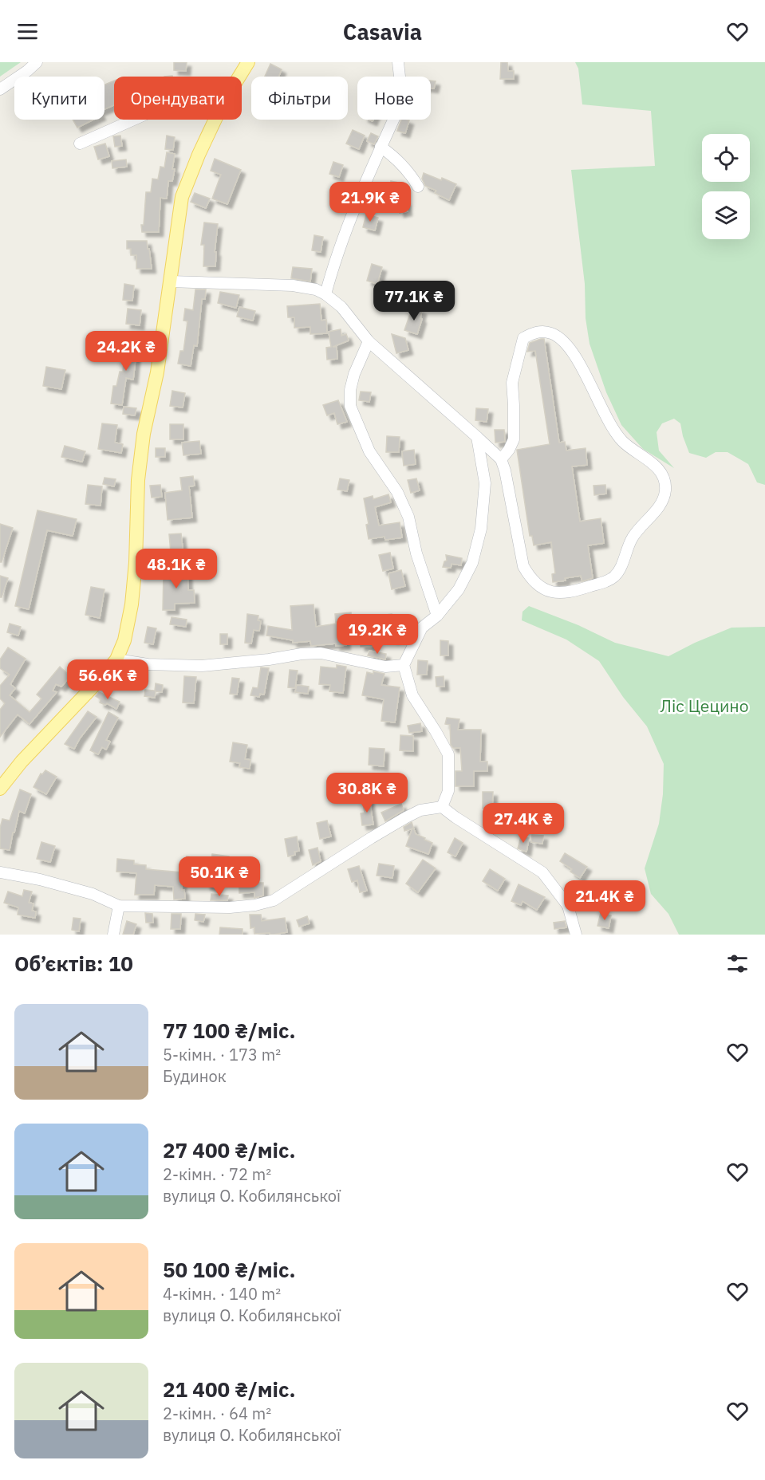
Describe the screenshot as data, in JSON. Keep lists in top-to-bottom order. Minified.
{"parks":["Ліс Цецино"],"page":{"header":"Casavia","chip":["Купити","Орендувати","Фільтри","Нове"],"price":["21.9K ₴","77.1K ₴","24.2K ₴","48.1K ₴","19.2K ₴","56.6K ₴","30.8K ₴","27.4K ₴","50.1K ₴","21.4K ₴"],"heading":"Об’єктів: 10","list":[{"name":"77 100 ₴/міс.","note":"5-кімн. · 173 m² · Будинок"},{"name":"27 400 ₴/міс.","note":"2-кімн. · 72 m² · вулиця О. Кобилянської"},{"name":"50 100 ₴/міс.","note":"4-кімн. · 140 m² · вулиця О. Кобилянської"},{"name":"21 400 ₴/міс.","note":"2-кімн. · 64 m² · вулиця О. Кобилянської"}]}}
